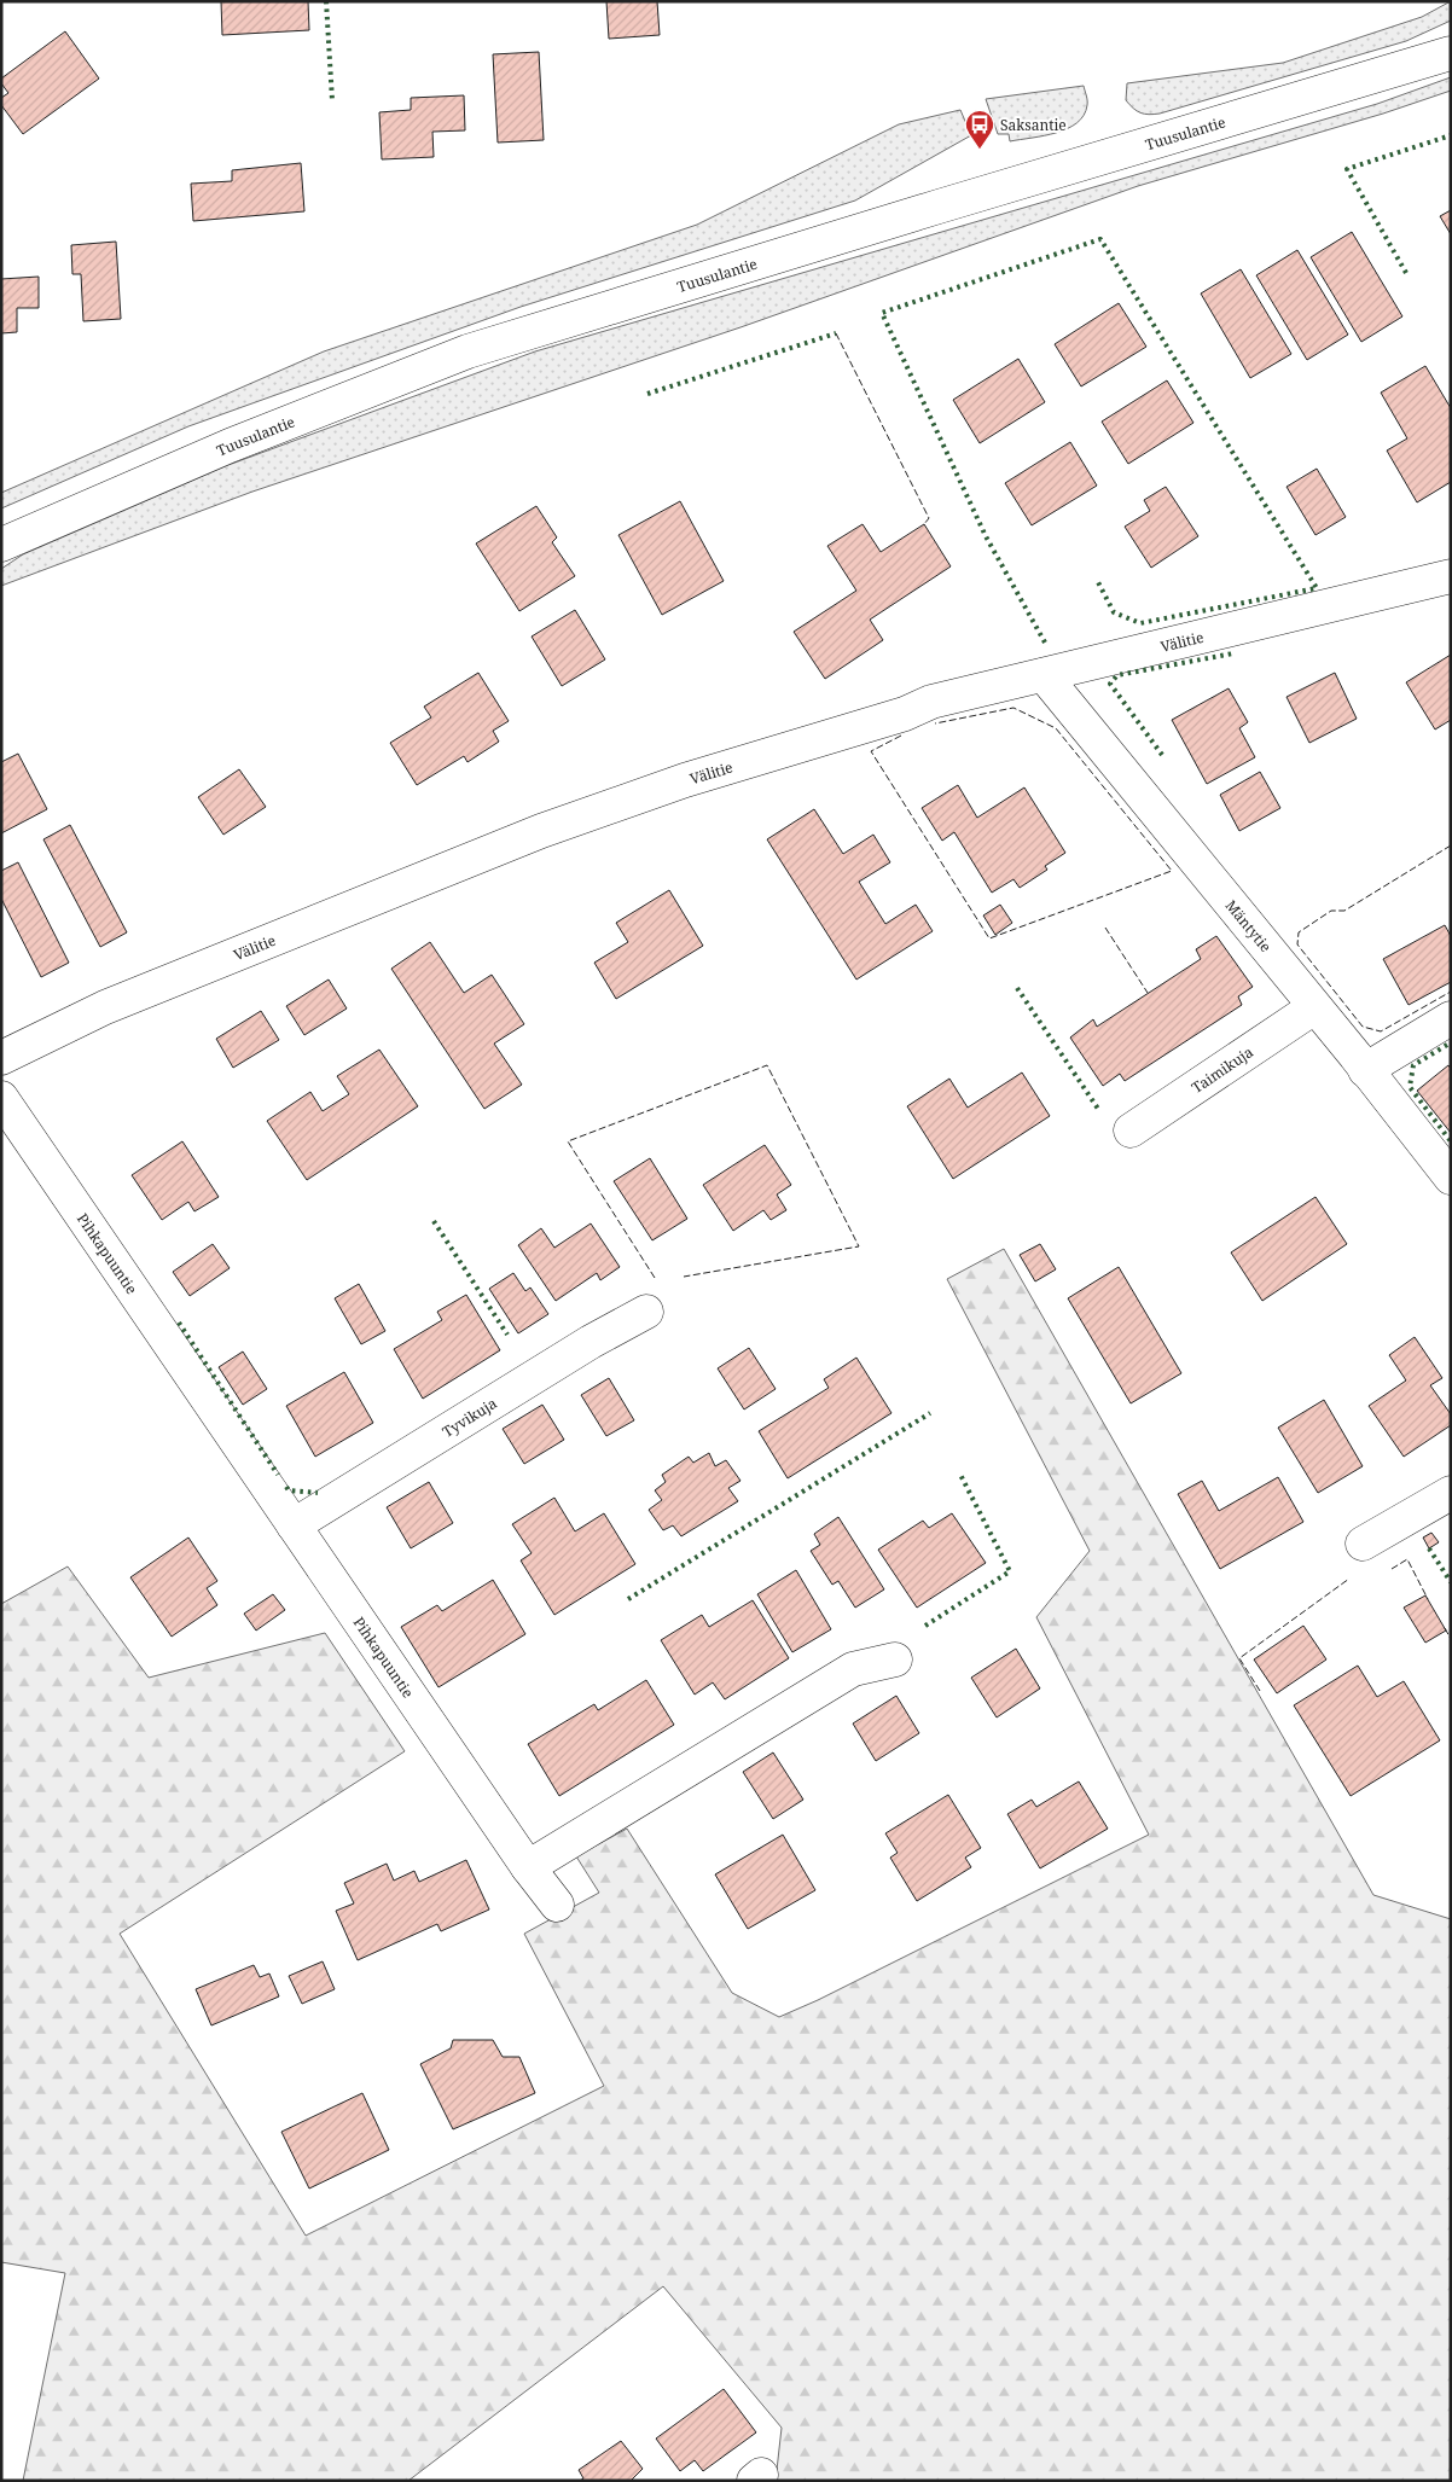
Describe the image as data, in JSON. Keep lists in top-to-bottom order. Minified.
{"streets":{"street":["Tuusulantie","Välitie","Mäntytie","Taimikuja","Pihkapuuntie","Tyvikuja"]},"crossings":[["Välitie","Mäntytie"],["Mäntytie","Taimikuja"],["Pihkapuuntie","Tyvikuja"]],"places":{"bus stop":["Saksantie"]}}
